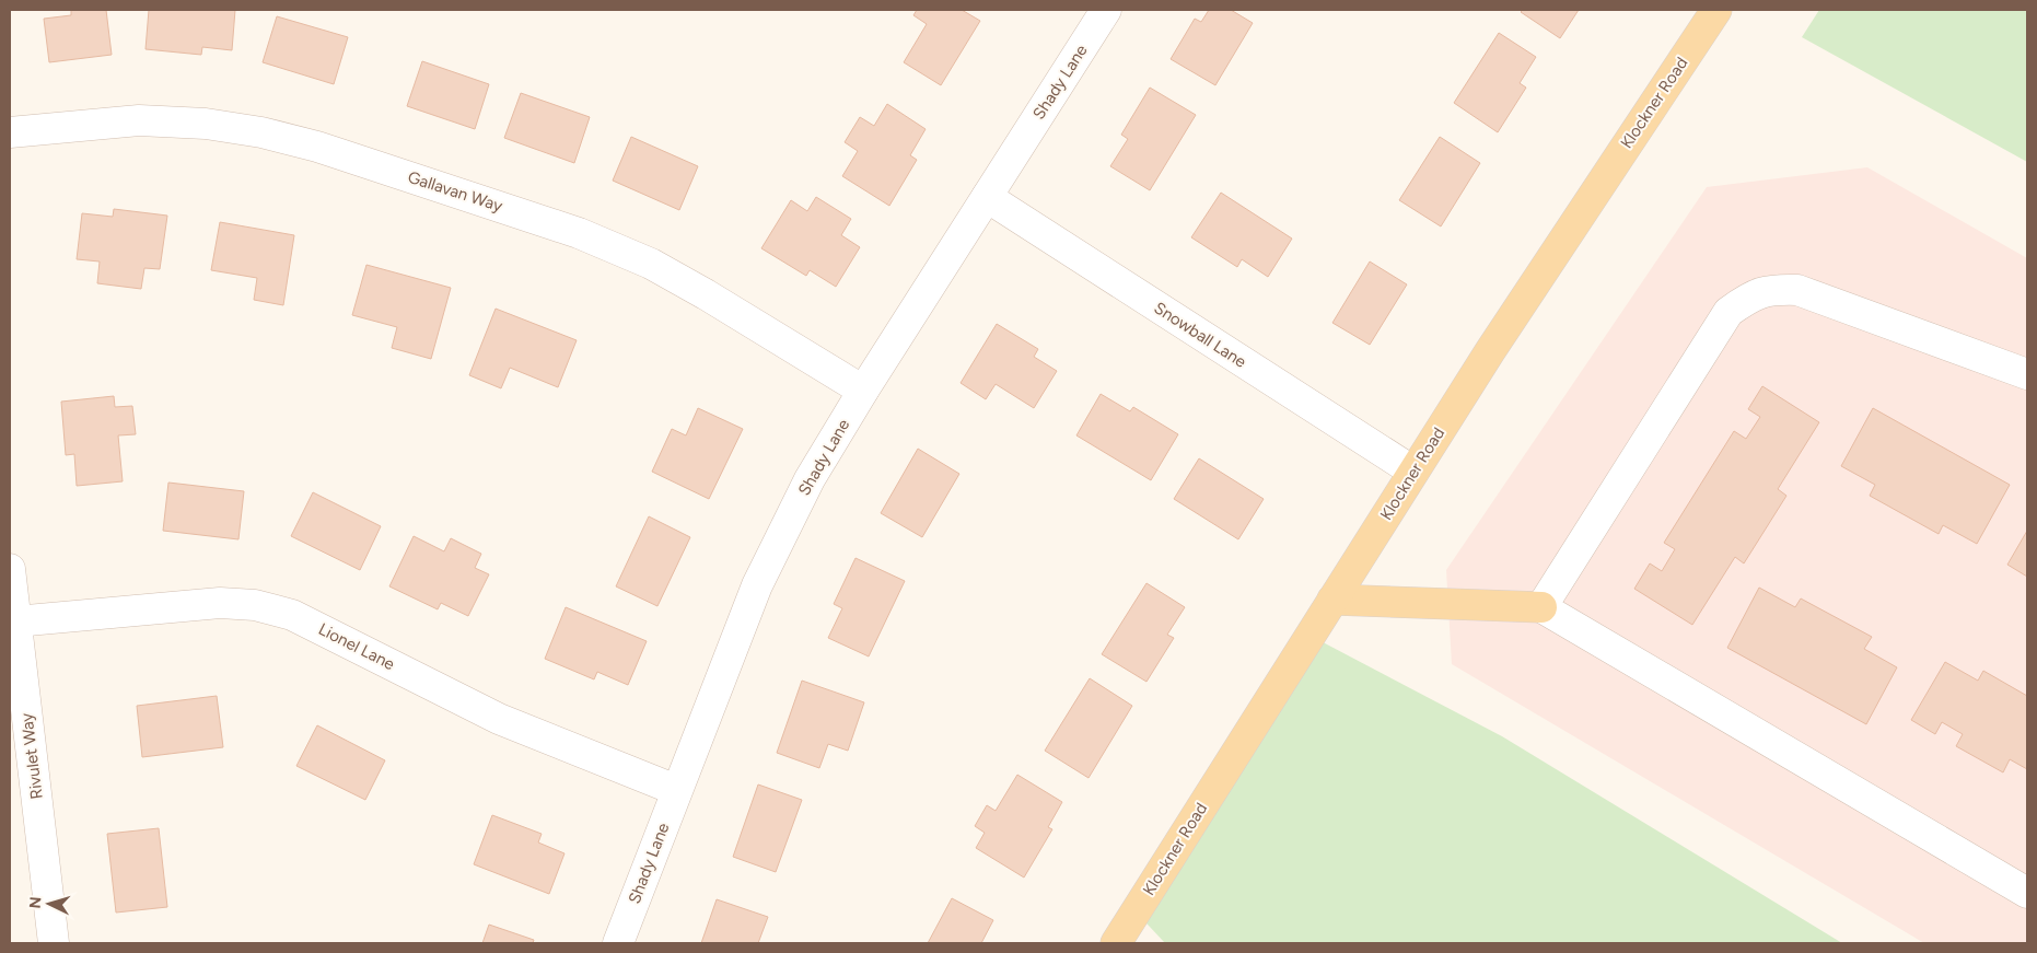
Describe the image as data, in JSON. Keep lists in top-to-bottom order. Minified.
{"streets":{"main road":["Klockner Road"],"street":["Shady Lane","Gallavan Way","Snowball Lane","Lionel Lane","Rivulet Way"]},"crossings":[["Shady Lane","Gallavan Way"],["Shady Lane","Snowball Lane"],["Shady Lane","Lionel Lane"],["Klockner Road","Snowball Lane"],["Lionel Lane","Rivulet Way"]],"north":"left"}
